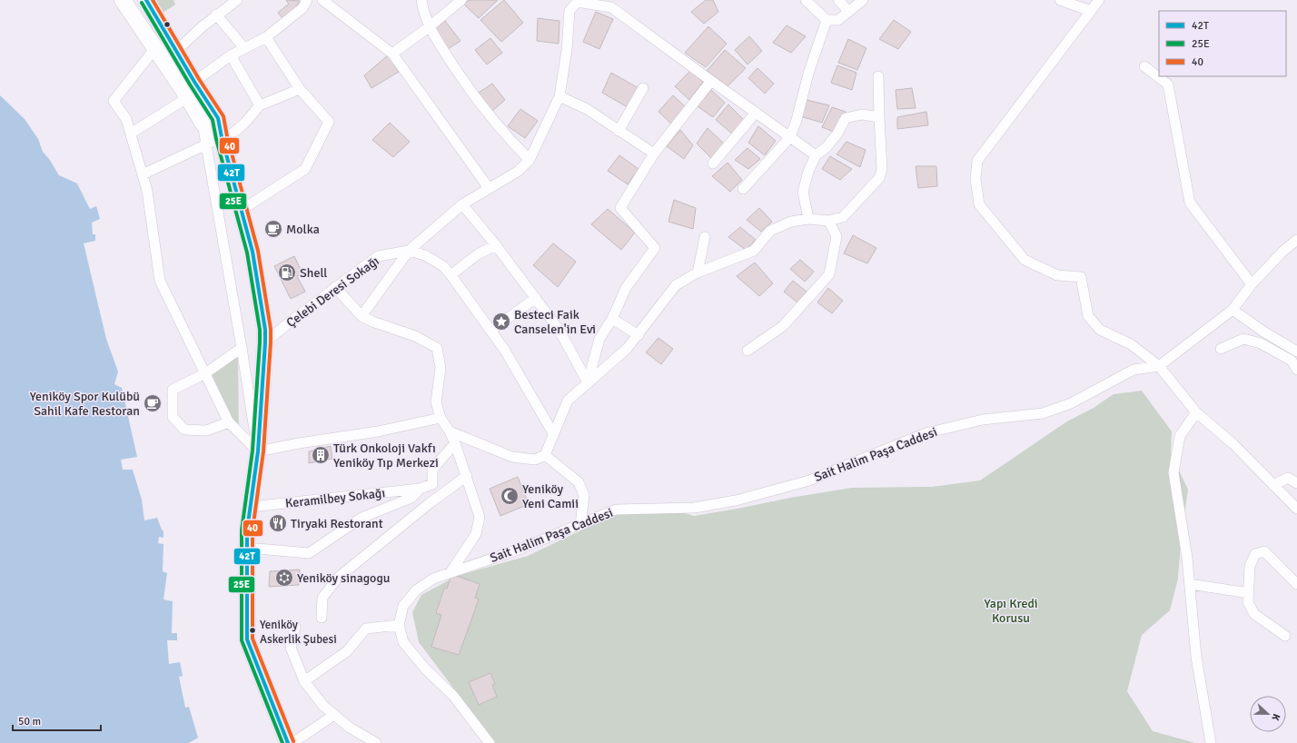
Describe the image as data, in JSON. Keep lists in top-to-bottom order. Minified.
{"streets":{"street":["Çelebi Deresi Sokağı","Sait Halim Paşa Caddesi","Keramilbey Sokağı"]},"parks":["Yapı Kredi Korusu"],"places":{"cafe":["Molka","Yeniköy Spor Kulübü Sahil Kafe Restoran"],"fuel station":["Shell"],"place":["Besteci Faik Canselen'in Evi"],"building":["Türk Onkoloji Vakfı Yeniköy Tıp Merkezi"],"mosque":["Yeniköy Yeni Camii"],"restaurant":["Tiryaki Restorant"],"synagogue":["Yeniköy sinagogu"],"other":["Yeniköy Askerlik Şubesi"]},"lines":["transit line 42T","transit line 40","transit line 25E"],"legend":["42T","25E","40"],"scale_bar":"50 m","north":"right"}
